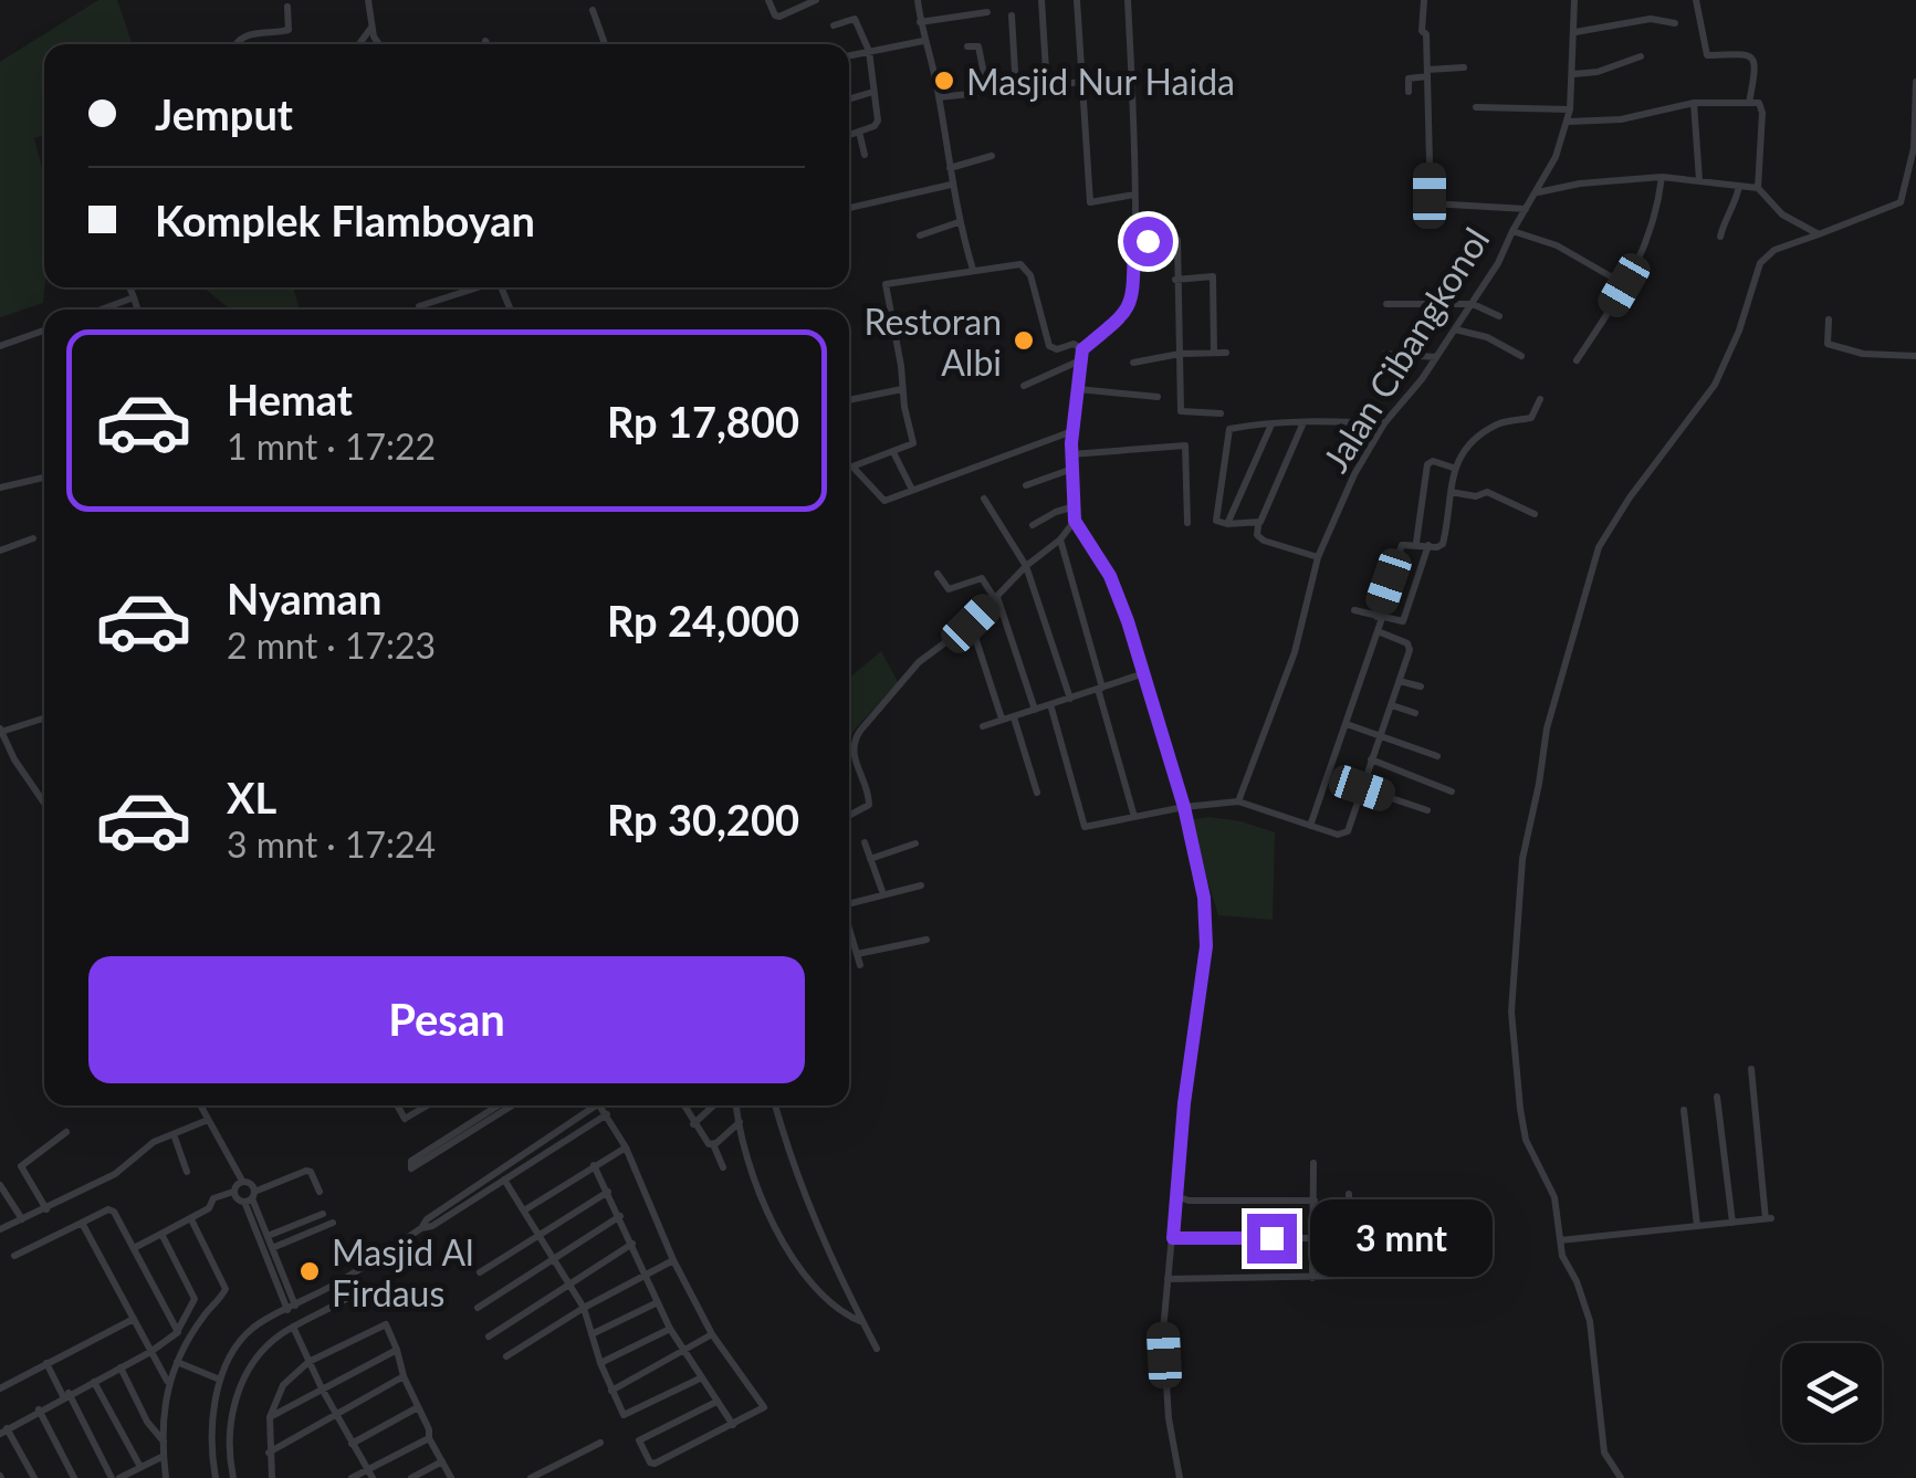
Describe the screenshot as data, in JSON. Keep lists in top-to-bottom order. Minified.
{"streets":{"street":["Jalan Cibangkonol"]},"places":["Masjid Nur Haida","Restoran Albi","Masjid Al Firdaus"],"page":{"banner":["Jemput","Komplek Flamboyan"],"list":[{"name":"Hemat","note":"1 mnt · 17:22","value":"Rp 17,800"},{"name":"Nyaman","note":"2 mnt · 17:23","value":"Rp 24,000"},{"name":"XL","note":"3 mnt · 17:24","value":"Rp 30,200"}],"buttons":"Pesan","bubble":"3 mnt"}}
